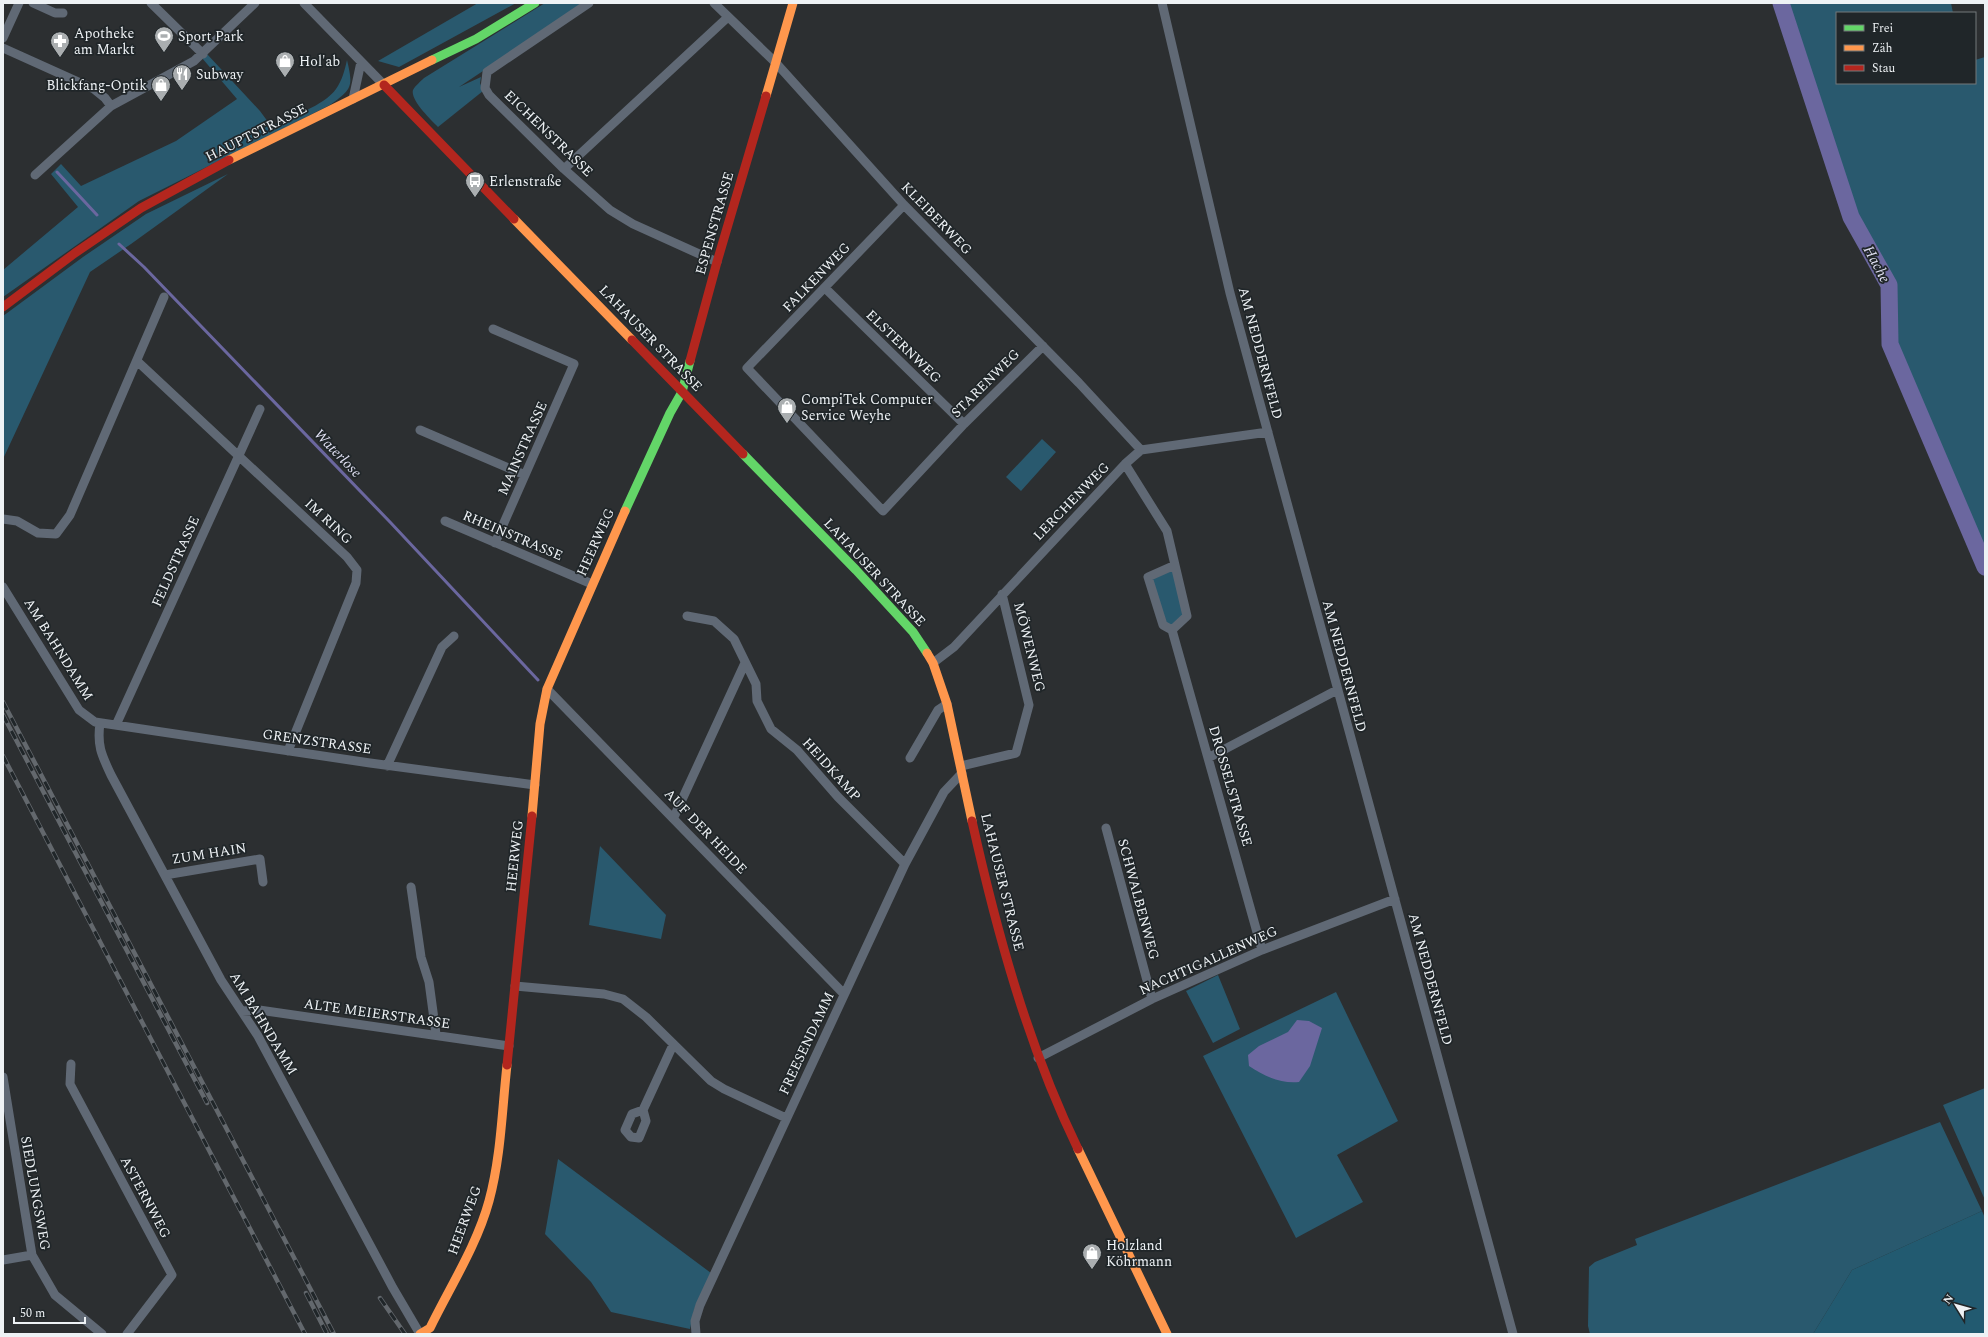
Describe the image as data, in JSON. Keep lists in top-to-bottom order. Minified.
{"streets":{"street":["HAUPTSTRASSE","EICHENSTRASSE","KLEIBERWEG","ESPENSTRASSE","FALKENWEG","LAHAUSER STRASSE","ELSTERNWEG","AM NEDDERNFELD","STARENWEG","MAINSTRASSE","LERCHENWEG","IM RING","RHEINSTRASSE","HEERWEG","FELDSTRASSE","MÖWENWEG","AM BAHNDAMM","GRENZSTRASSE","HEIDKAMP","DROSSELSTRASSE","AUF DER HEIDE","ZUM HAIN","SCHWALBENWEG","NACHTIGALLENWEG","ALTE MEIERSTRASSE","FREESENDAMM","SIEDLUNGSWEG","ASTERNWEG"]},"crossings":[["HAUPTSTRASSE","LAHAUSER STRASSE"],["EICHENSTRASSE","ESPENSTRASSE"],["KLEIBERWEG","ESPENSTRASSE"],["KLEIBERWEG","FALKENWEG"],["KLEIBERWEG","STARENWEG"],["KLEIBERWEG","LERCHENWEG"],["ESPENSTRASSE","LAHAUSER STRASSE"],["ESPENSTRASSE","HEERWEG"],["FALKENWEG","ELSTERNWEG"],["FALKENWEG","STARENWEG"],["LAHAUSER STRASSE","LERCHENWEG"],["LAHAUSER STRASSE","HEERWEG"],["LAHAUSER STRASSE","MÖWENWEG"],["LAHAUSER STRASSE","NACHTIGALLENWEG"],["LAHAUSER STRASSE","FREESENDAMM"],["ELSTERNWEG","STARENWEG"],["AM NEDDERNFELD","NACHTIGALLENWEG"],["MAINSTRASSE","RHEINSTRASSE"],["LERCHENWEG","MÖWENWEG"],["IM RING","FELDSTRASSE"],["IM RING","GRENZSTRASSE"],["RHEINSTRASSE","HEERWEG"],["HEERWEG","AM BAHNDAMM"],["HEERWEG","GRENZSTRASSE"],["HEERWEG","AUF DER HEIDE"],["HEERWEG","ALTE MEIERSTRASSE"],["FELDSTRASSE","GRENZSTRASSE"],["MÖWENWEG","FREESENDAMM"],["AM BAHNDAMM","GRENZSTRASSE"],["AM BAHNDAMM","ZUM HAIN"],["AM BAHNDAMM","ALTE MEIERSTRASSE"],["HEIDKAMP","FREESENDAMM"],["DROSSELSTRASSE","NACHTIGALLENWEG"],["AUF DER HEIDE","FREESENDAMM"],["SCHWALBENWEG","NACHTIGALLENWEG"]],"water":["Hache","Waterlose"],"places":{"sports":["Sport Park"],"pharmacy":["Apotheke am Markt"],"shop":["Hol'ab","Blickfang-Optik","CompiTek Computer Service Weyhe","Holzland Köhrmann"],"restaurant":["Subway"],"bus stop":["Erlenstraße"]},"legend":["Frei","Zäh","Stau"],"scale_bar":"50 m","north":"top left"}
